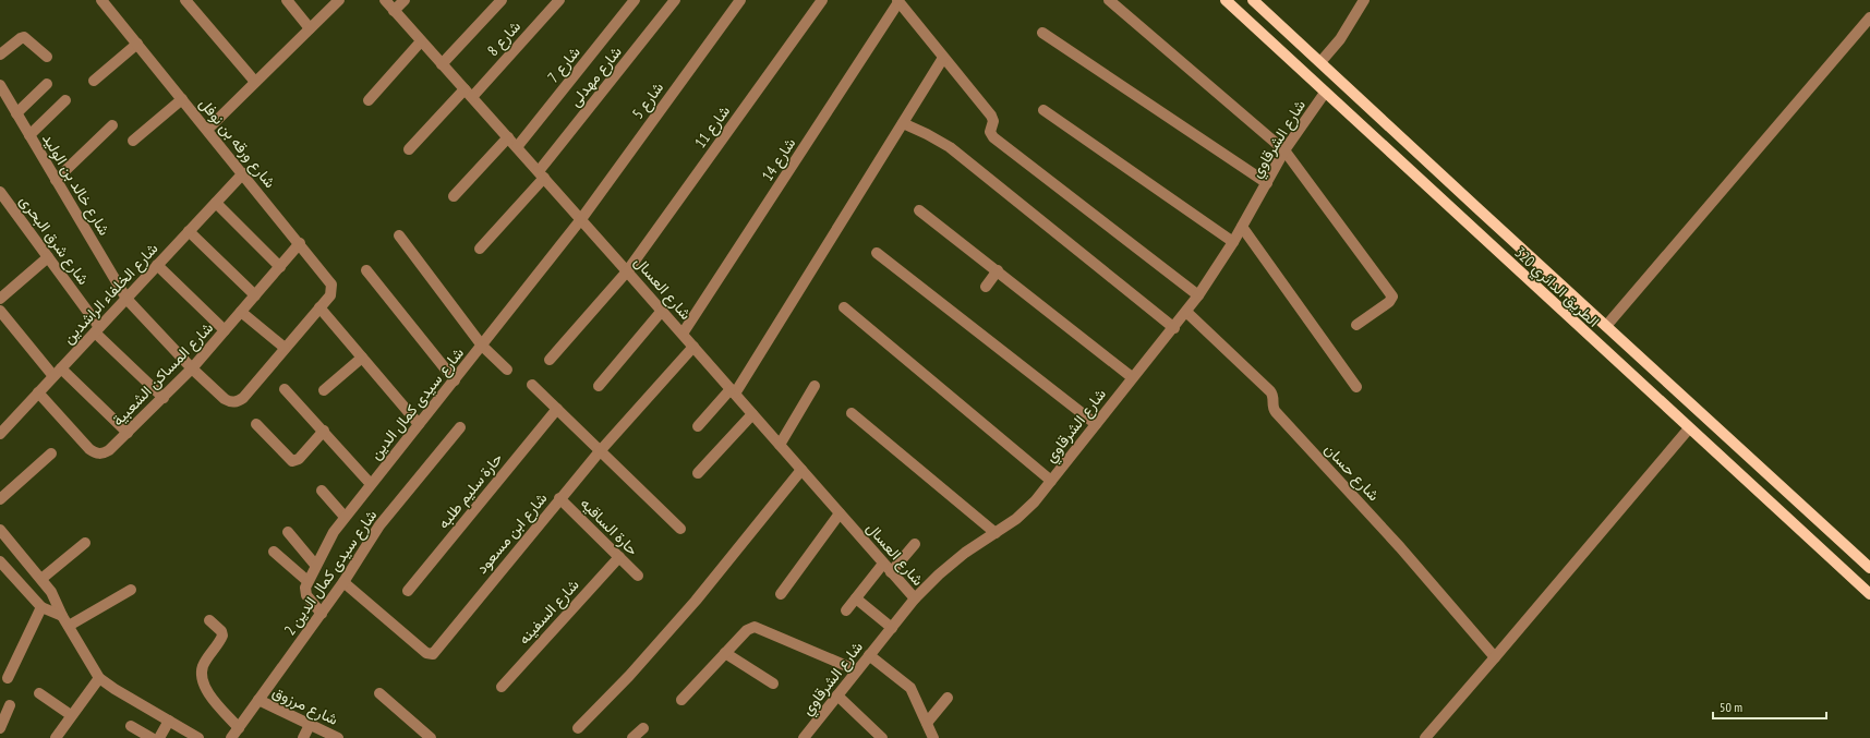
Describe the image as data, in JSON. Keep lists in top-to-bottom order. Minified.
{"streets":{"main road":["الطريق الدائري 320"],"street":["شارع 8","شارع 7","شارع مهدلى","شارع 5","شارع 11","شارع الشرقاوي","شارع ورقه بن نوفل","شارع 14","شارع خالد بن الوليد","شارع شرق البحرى","شارع العسال","شارع الخلفاء الراشدين","شارع المساكن الشعبية","شارع سيدى كمال الدين","شارع حسان","حارة سليم طلبه","حارة الساقيه","شارع ابن مسعود","شارع سيدى كمال الدين 2","شارع السفينه","شارع مرزوق"]},"crossings":[["شارع 8","شارع العسال"],["شارع 7","شارع العسال"],["شارع مهدلى","شارع العسال"],["شارع 5","شارع العسال"],["شارع 5","شارع سيدى كمال الدين"],["شارع 11","شارع العسال"],["شارع الشرقاوي","الطريق الدائري 320"],["شارع الشرقاوي","شارع العسال"],["شارع الشرقاوي","شارع حسان"],["شارع ورقه بن نوفل","شارع خالد بن الوليد"],["شارع ورقه بن نوفل","شارع الخلفاء الراشدين"],["شارع ورقه بن نوفل","شارع المساكن الشعبية"],["شارع 14","شارع العسال"],["شارع خالد بن الوليد","شارع الخلفاء الراشدين"],["شارع خالد بن الوليد","شارع المساكن الشعبية"],["شارع شرق البحرى","شارع الخلفاء الراشدين"],["شارع شرق البحرى","شارع المساكن الشعبية"],["شارع العسال","شارع سيدى كمال الدين"],["شارع العسال","شارع ابن مسعود"],["شارع الخلفاء الراشدين","شارع المساكن الشعبية"],["حارة الساقيه","شارع ابن مسعود"],["حارة الساقيه","شارع السفينه"],["شارع ابن مسعود","شارع سيدى كمال الدين 2"],["شارع سيدى كمال الدين 2","شارع مرزوق"]],"scale_bar":"50 m"}
